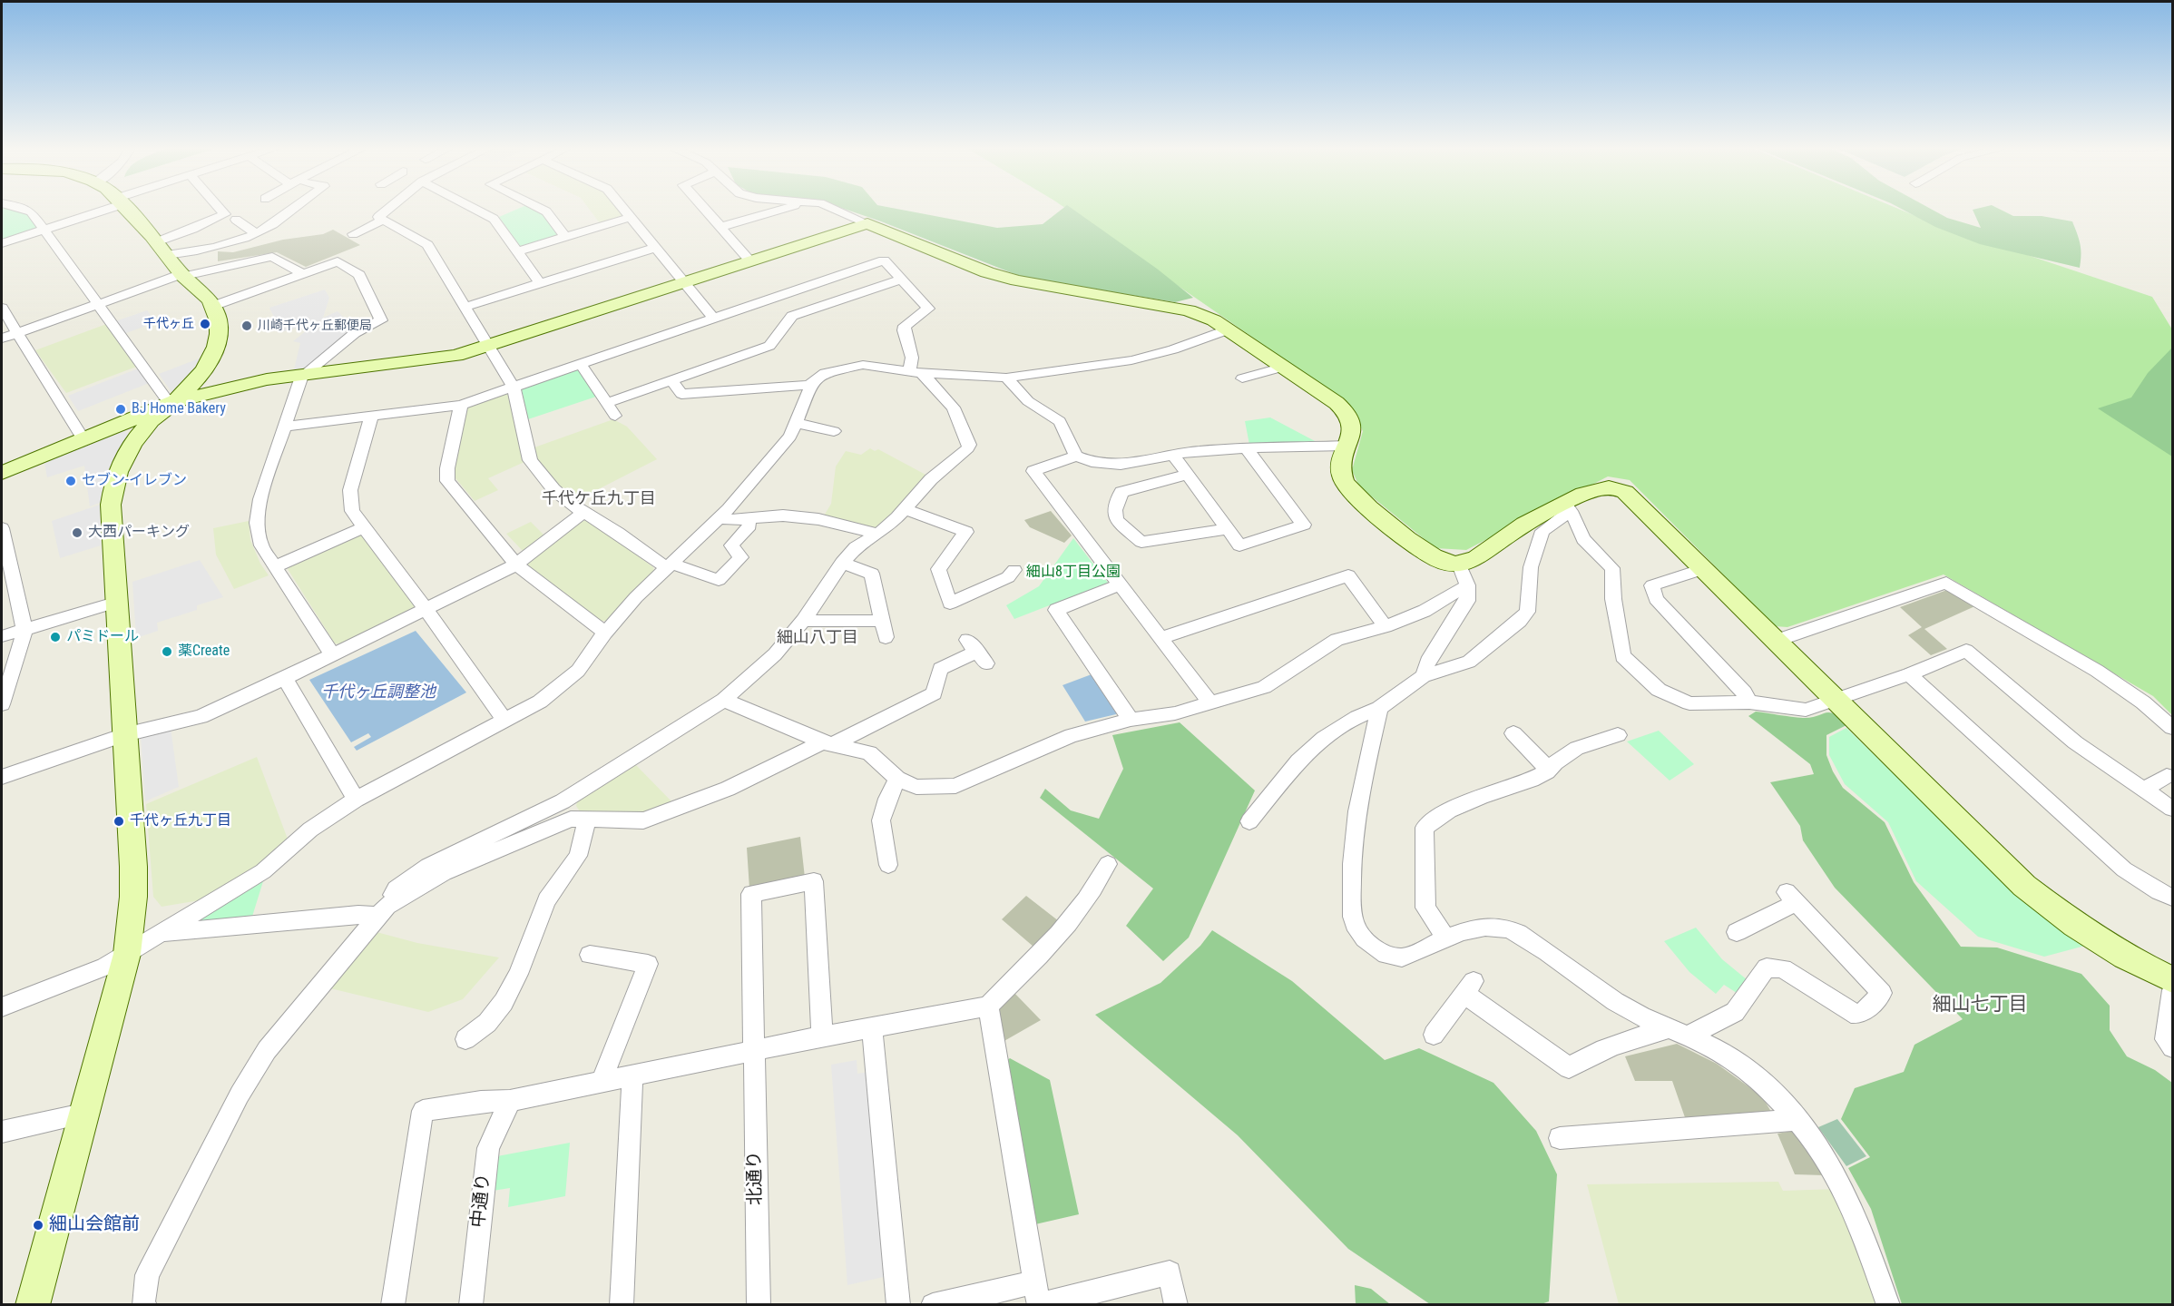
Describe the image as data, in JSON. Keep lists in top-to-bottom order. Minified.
{"streets":{"street":["北通り","中通り"]},"districts":["千代ケ丘九丁目","細山八丁目","細山七丁目"],"water":["千代ヶ丘調整池"],"parks":["細山8丁目公園"],"places":["千代ヶ丘","川崎千代ヶ丘郵便局","BJ Home Bakery","セブン-イレブン","大西パーキング","パミドール","薬Create","千代ヶ丘九丁目","細山会館前"]}
